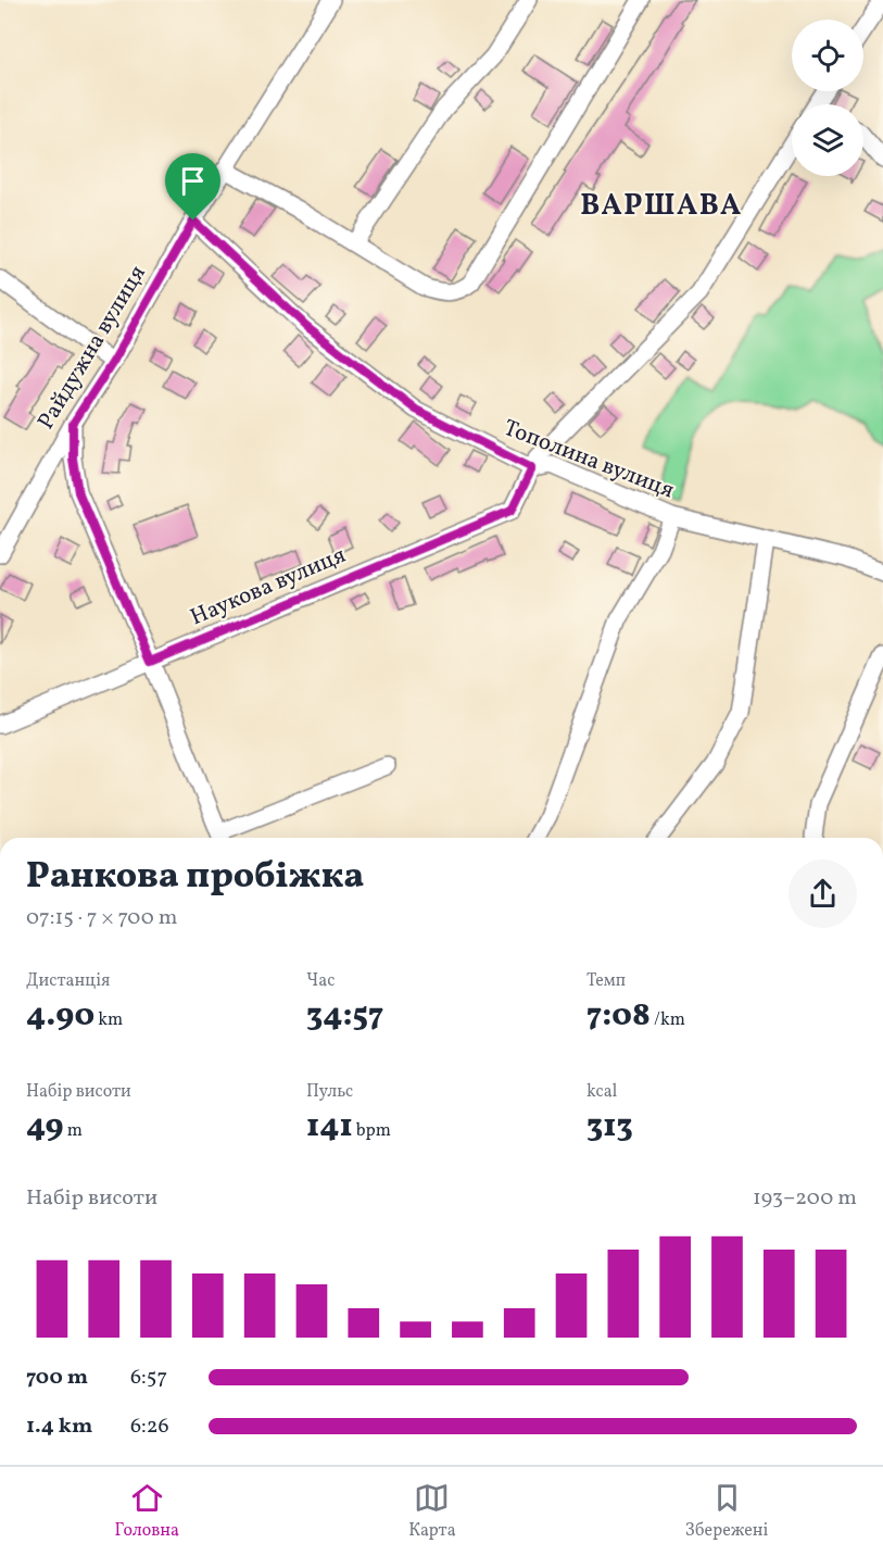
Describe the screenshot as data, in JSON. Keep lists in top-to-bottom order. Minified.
{"streets":{"street":["Райдужна вулиця","Тополина вулиця","Наукова вулиця"]},"crossings":[["Райдужна вулиця","Тополина вулиця"],["Тополина вулиця","Наукова вулиця"]],"districts":["ВАРШАВА"],"page":{"heading":["Ранкова пробіжка","07:15 · 7 × 700 m"],"stats":[["Дистанція","4.90 km"],["Час","34:57"],["Темп","7:08 /km"],["Набір висоти","49 m"],["Пульс","141 bpm"],["kcal","313"]],"chart":["Набір висоти","193–200 m"],"list":[{"name":"700 m","note":"6:57"},{"name":"1.4 km","note":"6:26"}],"tabs":["Головна","Карта","Збережені"]}}
